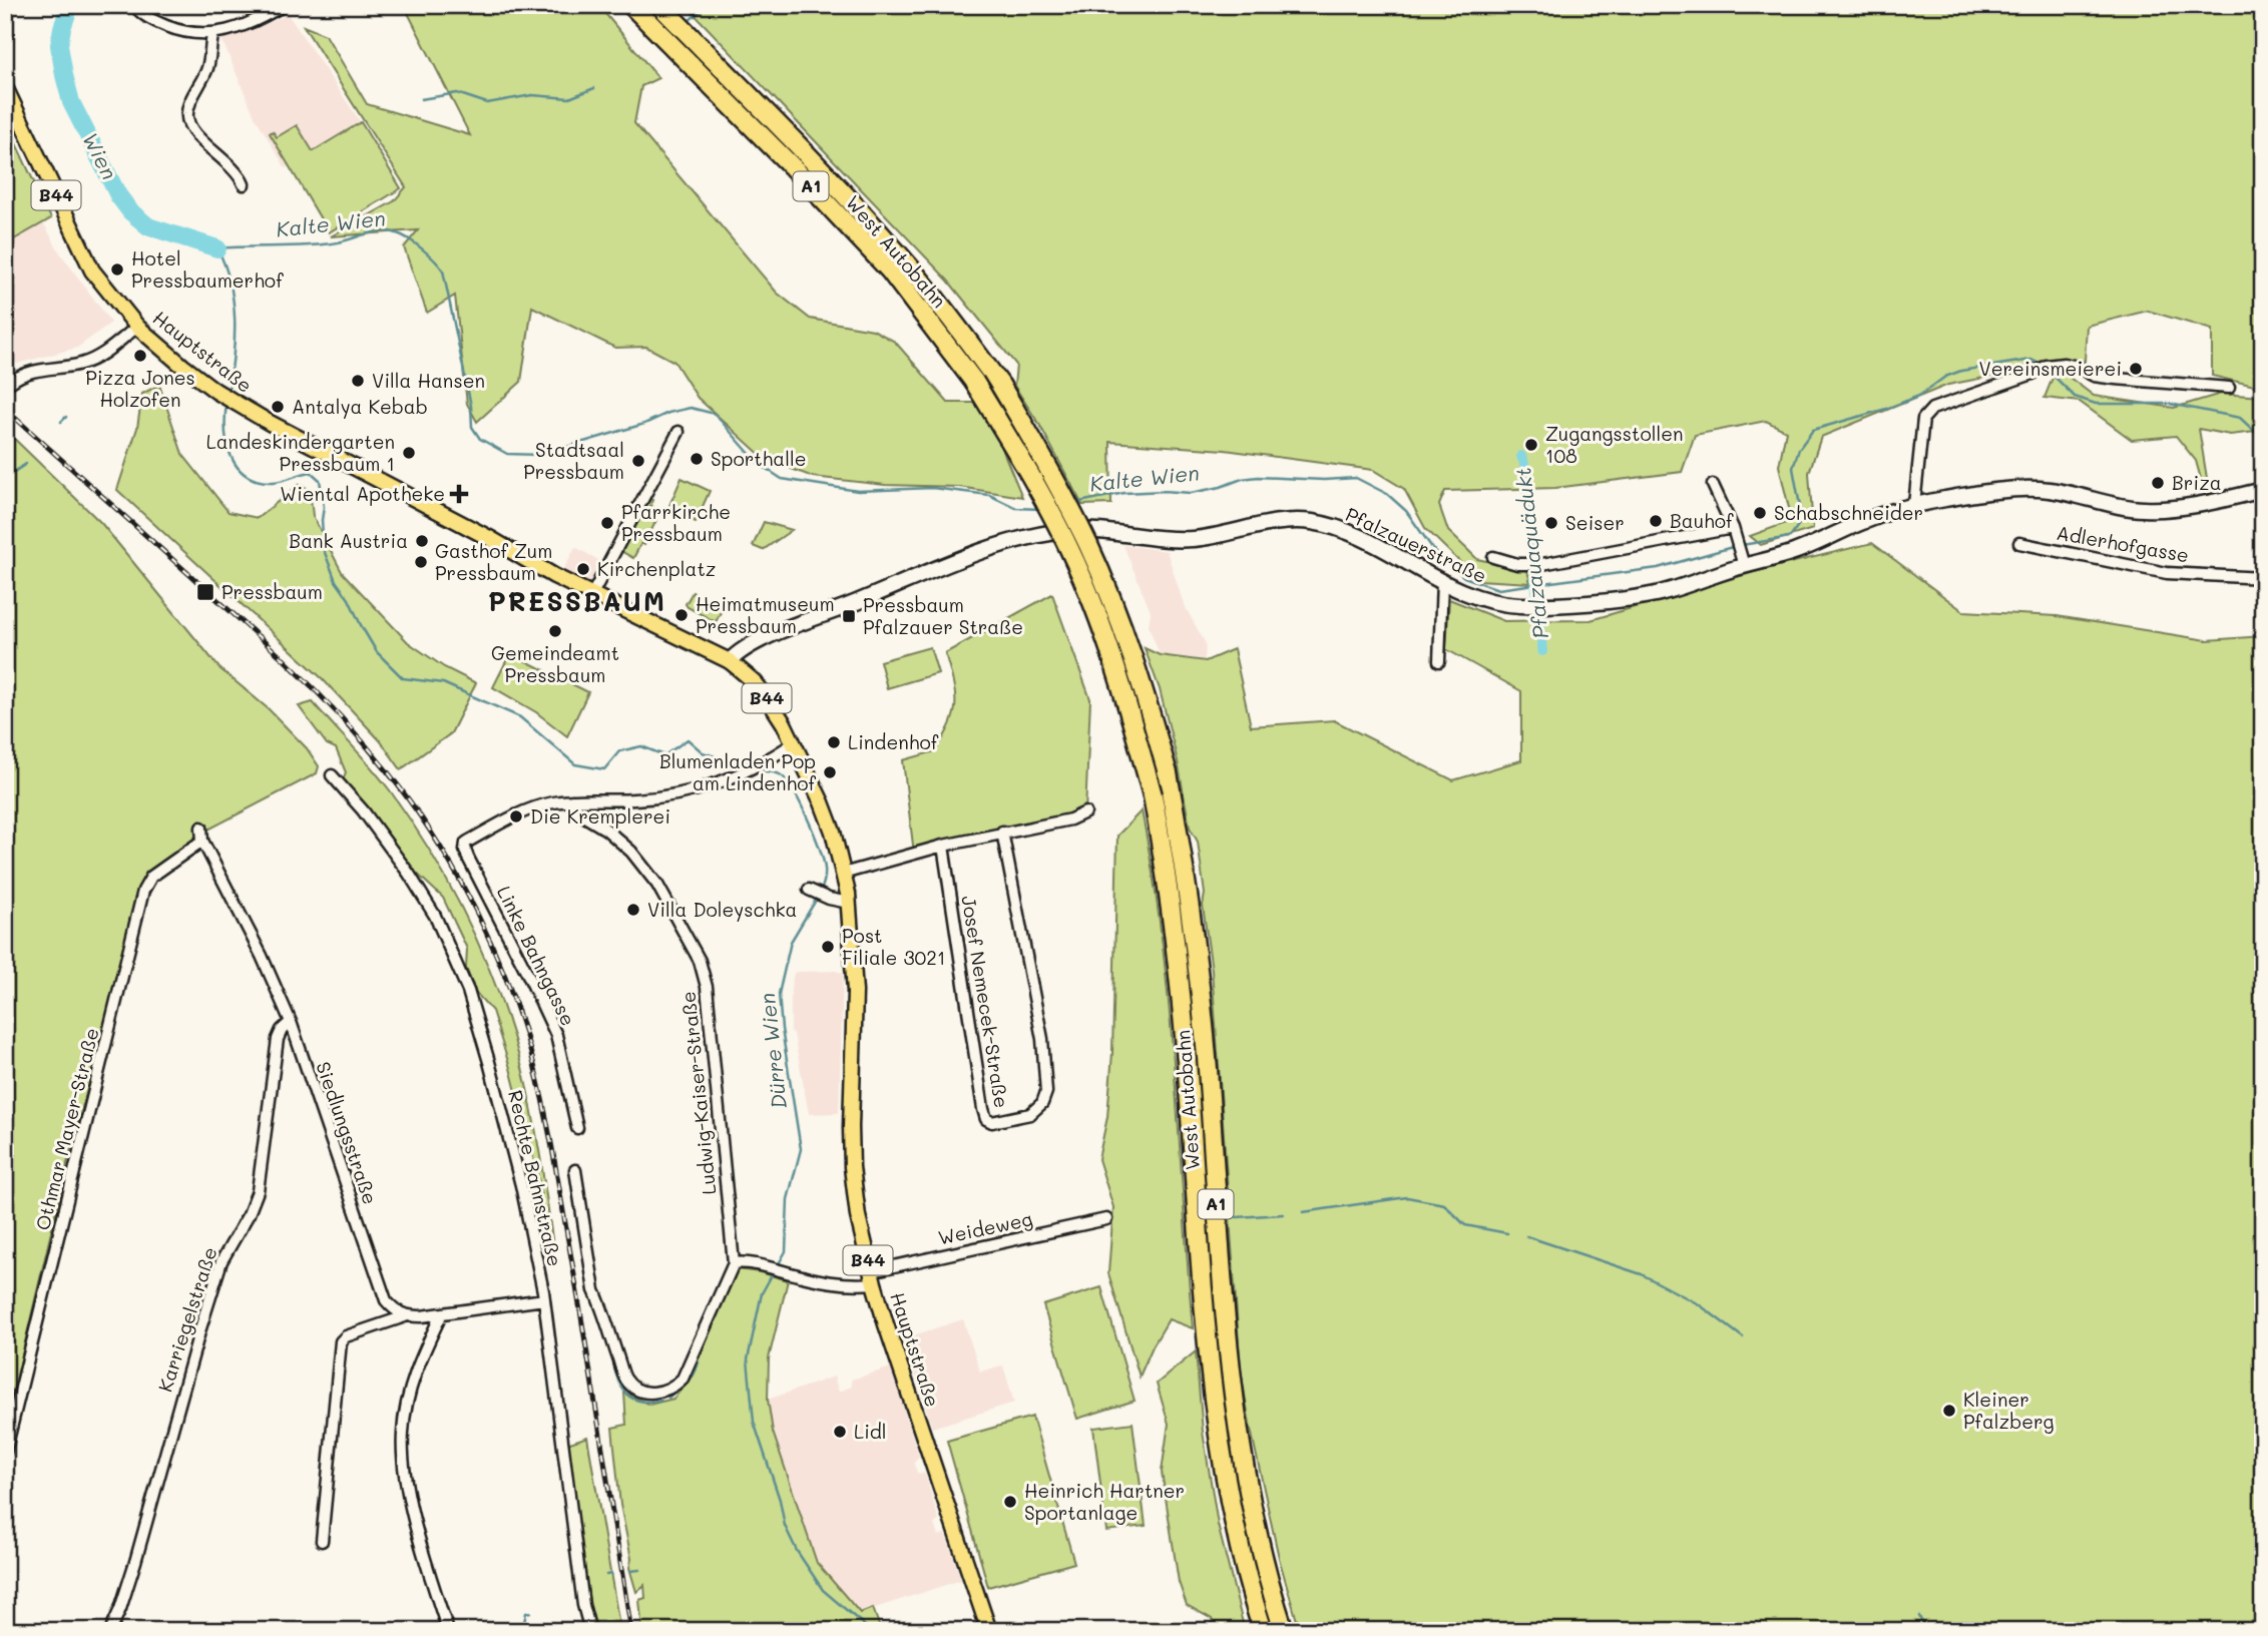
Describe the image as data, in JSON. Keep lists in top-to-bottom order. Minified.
{"streets":{"highway":["A1","West Autobahn"],"main road":["B44","Hauptstraße"],"street":["Adlerhofgasse","Pfalzauerstraße","Linke Bahngasse","Josef Nemecek-Straße","Ludwig-Kaiser-Straße","Othmar Mayer-Straße","Siedlungsstraße","Rechte Bahnstraße","Weideweg","Karriegelstraße"]},"crossings":[["Hauptstraße","Pfalzauerstraße"],["Hauptstraße","Weideweg"],["Linke Bahngasse","Ludwig-Kaiser-Straße"],["Othmar Mayer-Straße","Siedlungsstraße"],["Siedlungsstraße","Karriegelstraße"]],"districts":["PRESSBAUM"],"water":["Wien","Kalte Wien","Pfalzauaquädukt","Dürre Wien"],"places":{"other":["Hotel Pressbaumerhof","Pizza Jones Holzofen","Vereinsmeierei","Villa Hansen","Antalya Kebab","Zugangsstollen 108","Landeskindergarten Pressbaum 1","Sporthalle","Stadtsaal Pressbaum","Briza","Schabschneider","Bauhof","Pfarrkirche Pressbaum","Seiser","Bank Austria","Gasthof Zum Pressbaum","Kirchenplatz","Heimatmuseum Pressbaum","Gemeindeamt Pressbaum","Lindenhof","Blumenladen Pop am Lindenhof","Die Kremplerei","Villa Doleyschka","Post Filiale 3021","Kleiner Pfalzberg","Lidl","Heinrich Hartner Sportanlage"],"health":["Wiental Apotheke"],"transit":["Pressbaum","Pressbaum Pfalzauer Straße"]}}
